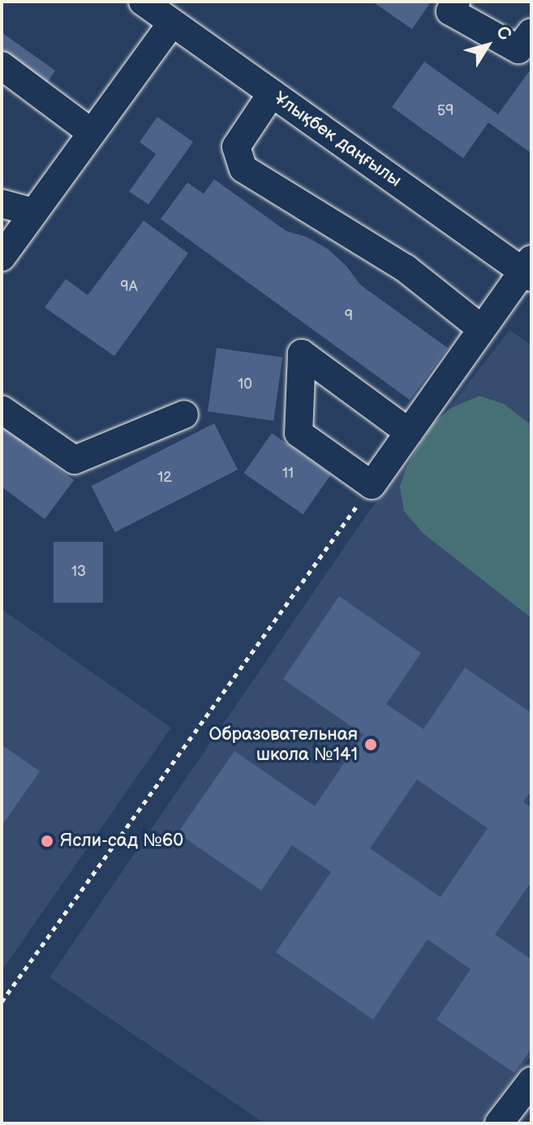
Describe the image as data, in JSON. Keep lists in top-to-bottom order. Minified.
{"streets":{"street":["Ұлықбек даңғылы"]},"places":["Образовательная школа №141","Ясли-сад №60"],"house_numbers":["59","9А","9","10","11","12","13"],"north":"top right"}
